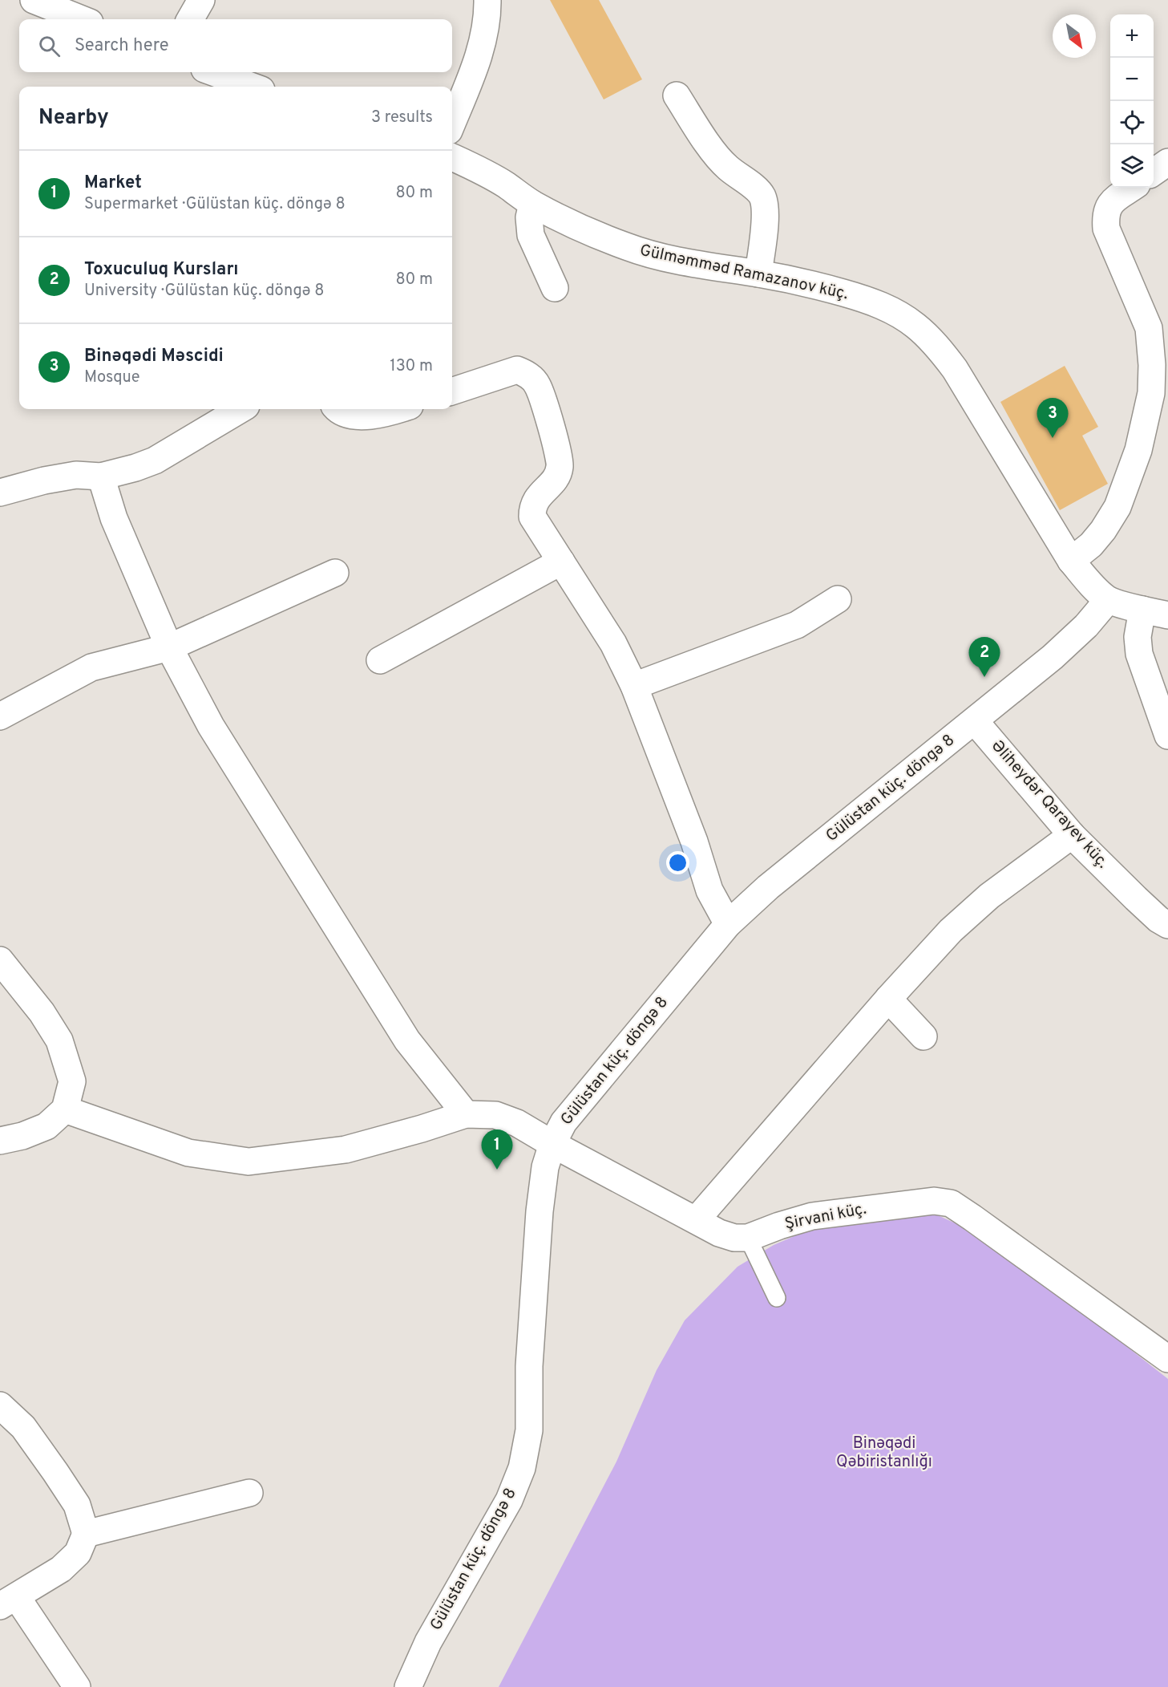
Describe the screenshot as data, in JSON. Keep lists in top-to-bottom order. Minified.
{"streets":{"street":["Gülməmməd Ramazanov küç.","Gülüstan küç. döngə 8","Əliheydər Qarayev küç.","Şirvani küç."]},"crossings":[["Gülməmməd Ramazanov küç.","Gülüstan küç. döngə 8"],["Gülüstan küç. döngə 8","Əliheydər Qarayev küç."],["Gülüstan küç. döngə 8","Şirvani küç."]],"parks":["Binəqədi Qəbiristanlığı"],"north":"bottom right","page":{"map_buttons":["+","−"],"search":"Search here","heading":["Nearby","3 results"],"list":[{"mark":"1","name":"Market","note":"Supermarket · Gülüstan küç. döngə 8","value":"80 m"},{"mark":"2","name":"Toxuculuq Kursları","note":"University · Gülüstan küç. döngə 8","value":"80 m"},{"mark":"3","name":"Binəqədi Məscidi","note":"Mosque","value":"130 m"}],"pins":["3","2","1"]}}
